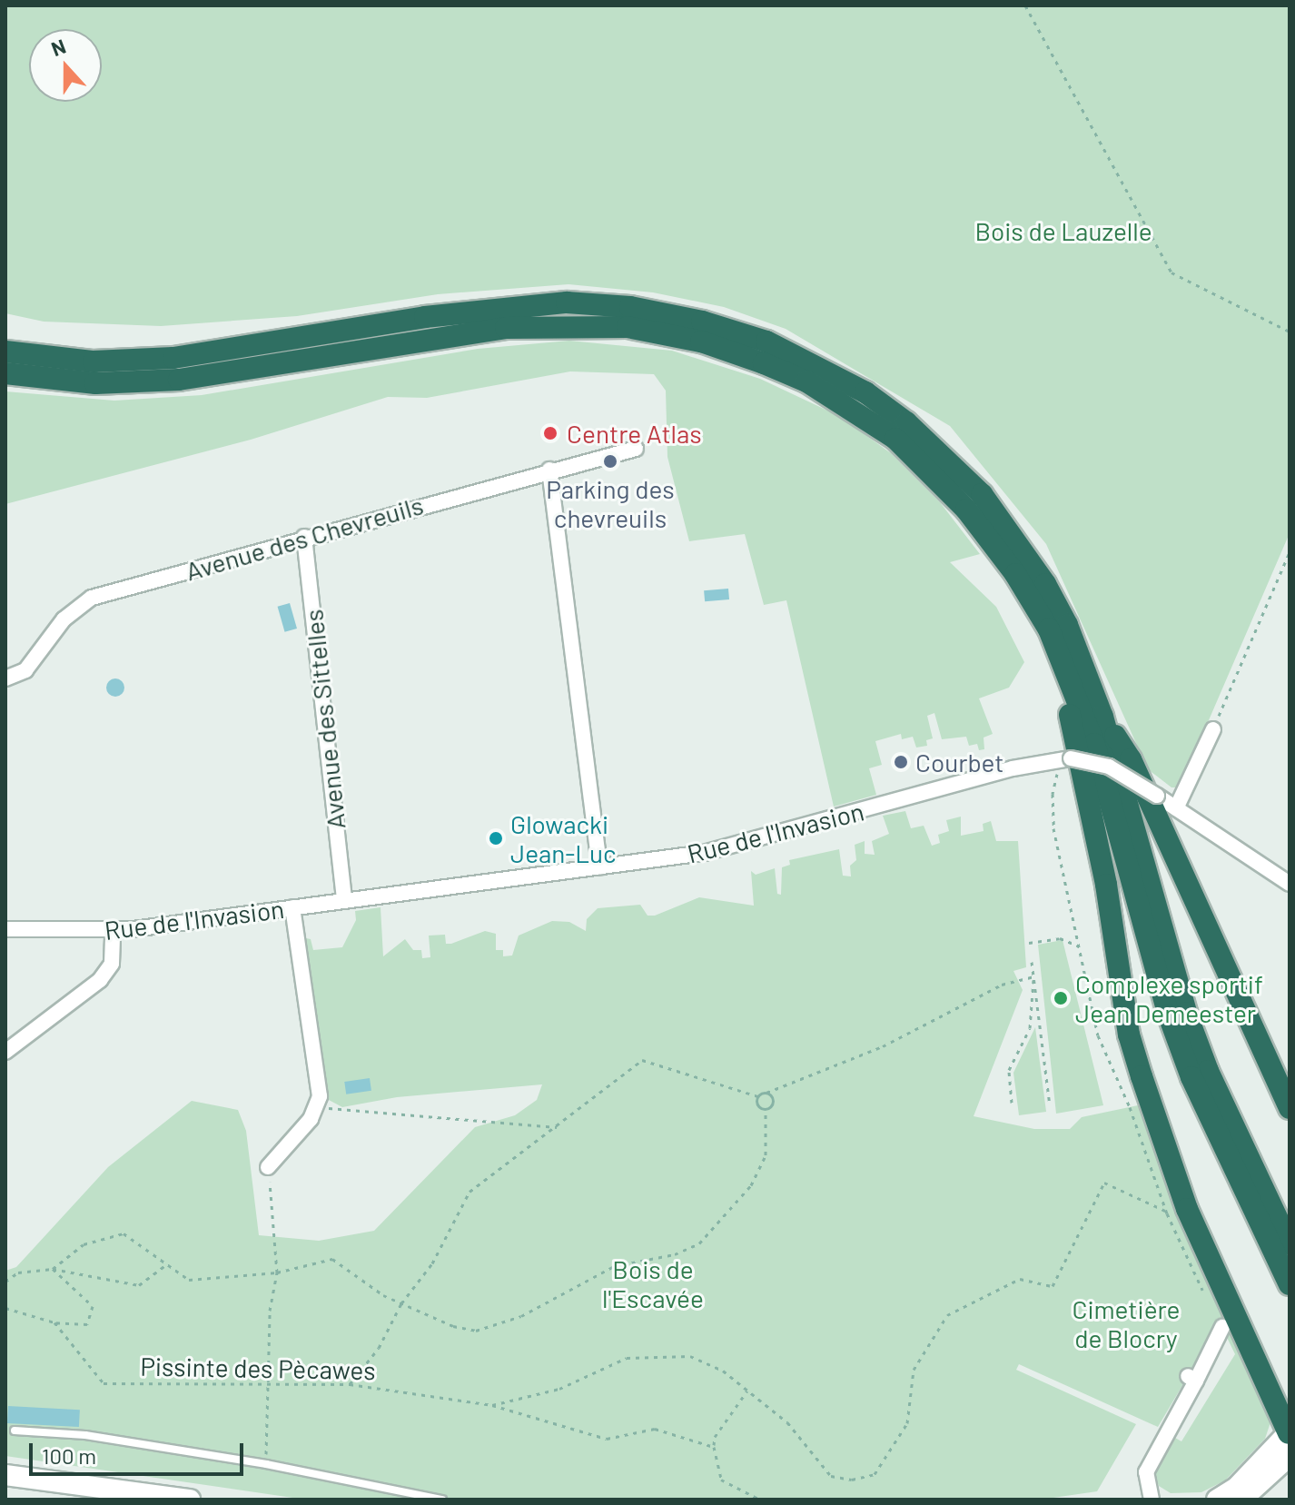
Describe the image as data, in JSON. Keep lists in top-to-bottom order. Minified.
{"streets":{"street":["Avenue des Chevreuils","Avenue des Sittelles","Rue de l'Invasion"],"path":["Pissinte des Pècawes"]},"crossings":[["Avenue des Chevreuils","Avenue des Sittelles"],["Avenue des Sittelles","Rue de l'Invasion"]],"parks":["Bois de Lauzelle","Bois de l'Escavée","Cimetière de Blocry"],"places":["Centre Atlas","Parking des chevreuils","Courbet","Glowacki Jean-Luc","Complexe sportif Jean Demeester"],"scale_bar":"100 m","north":"top"}
